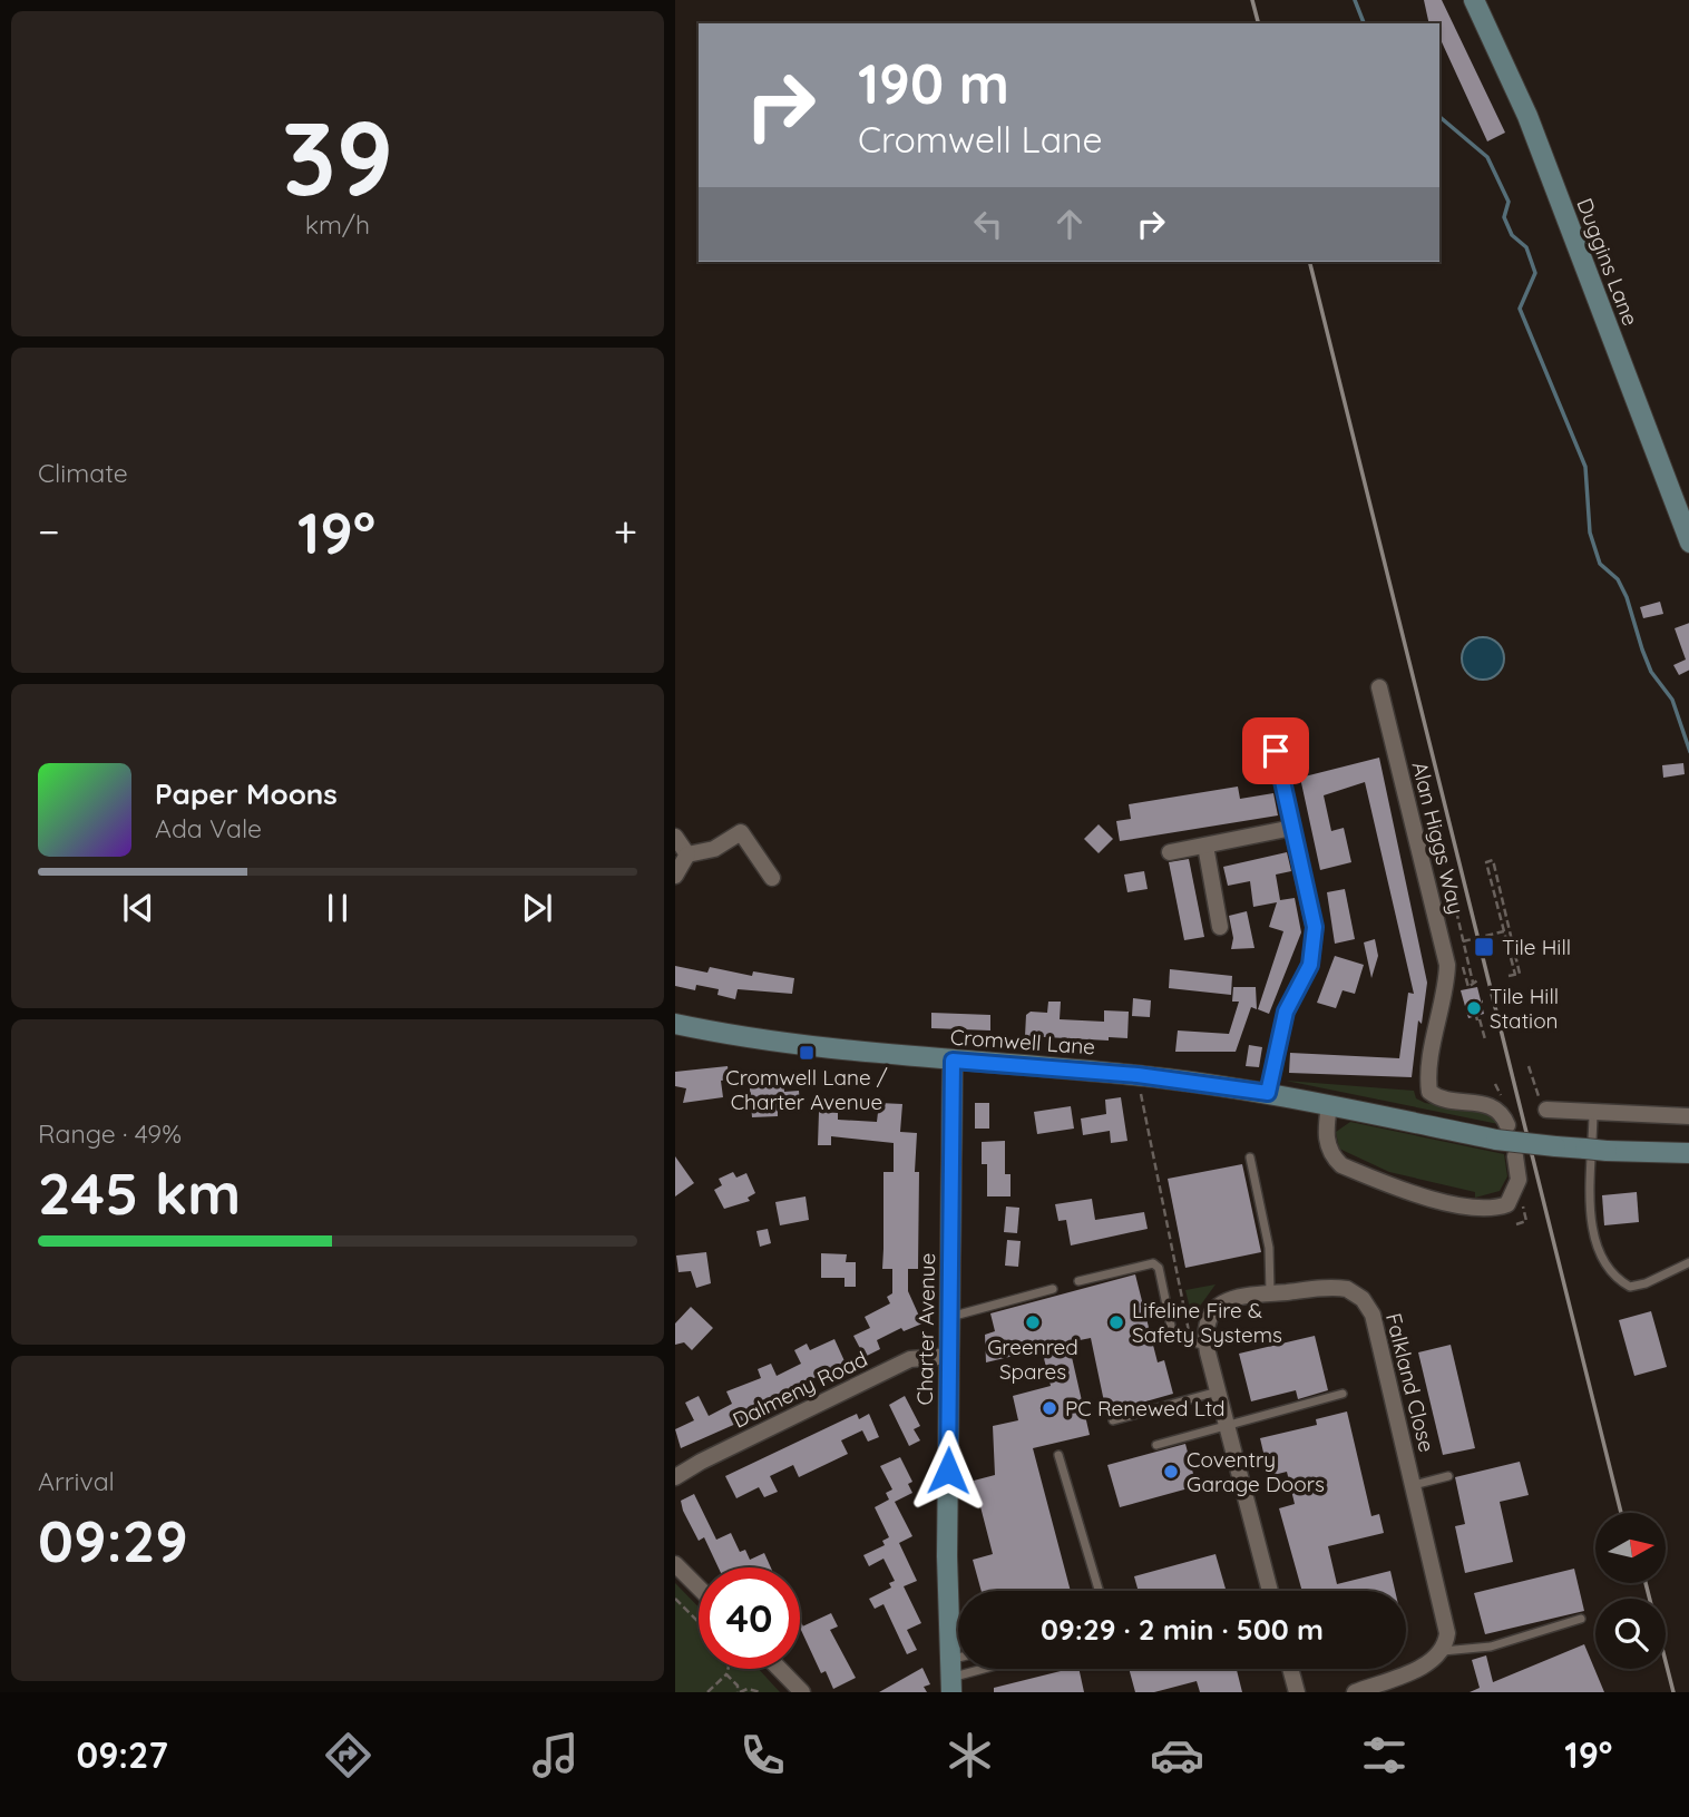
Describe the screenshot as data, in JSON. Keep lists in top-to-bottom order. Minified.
{"streets":{"street":["Duggins Lane","Alan Higgs Way","Cromwell Lane","Charter Avenue","Falkland Close","Dalmeny Road"]},"crossings":[["Alan Higgs Way","Cromwell Lane"],["Cromwell Lane","Charter Avenue"],["Charter Avenue","Dalmeny Road"]],"places":{"transit":["Tile Hill","Cromwell Lane / Charter Avenue"],"other":["Tile Hill Station","Greenred Spares","Lifeline Fire & Safety Systems","PC Renewed Ltd","Coventry Garage Doors"]},"north":"right","page":{"tile":[["39","km/h"],"Climate",["Range · 49%","245 km"],["Arrival","09:29"]],"turn":["190 m","Cromwell Lane"],"heat":["−","19°","+"],"song":["Paper Moons","Ada Vale"],"limit":"40","trip":"09:29 · 2 min · 500 m","tabs":["09:27","19°"]}}
